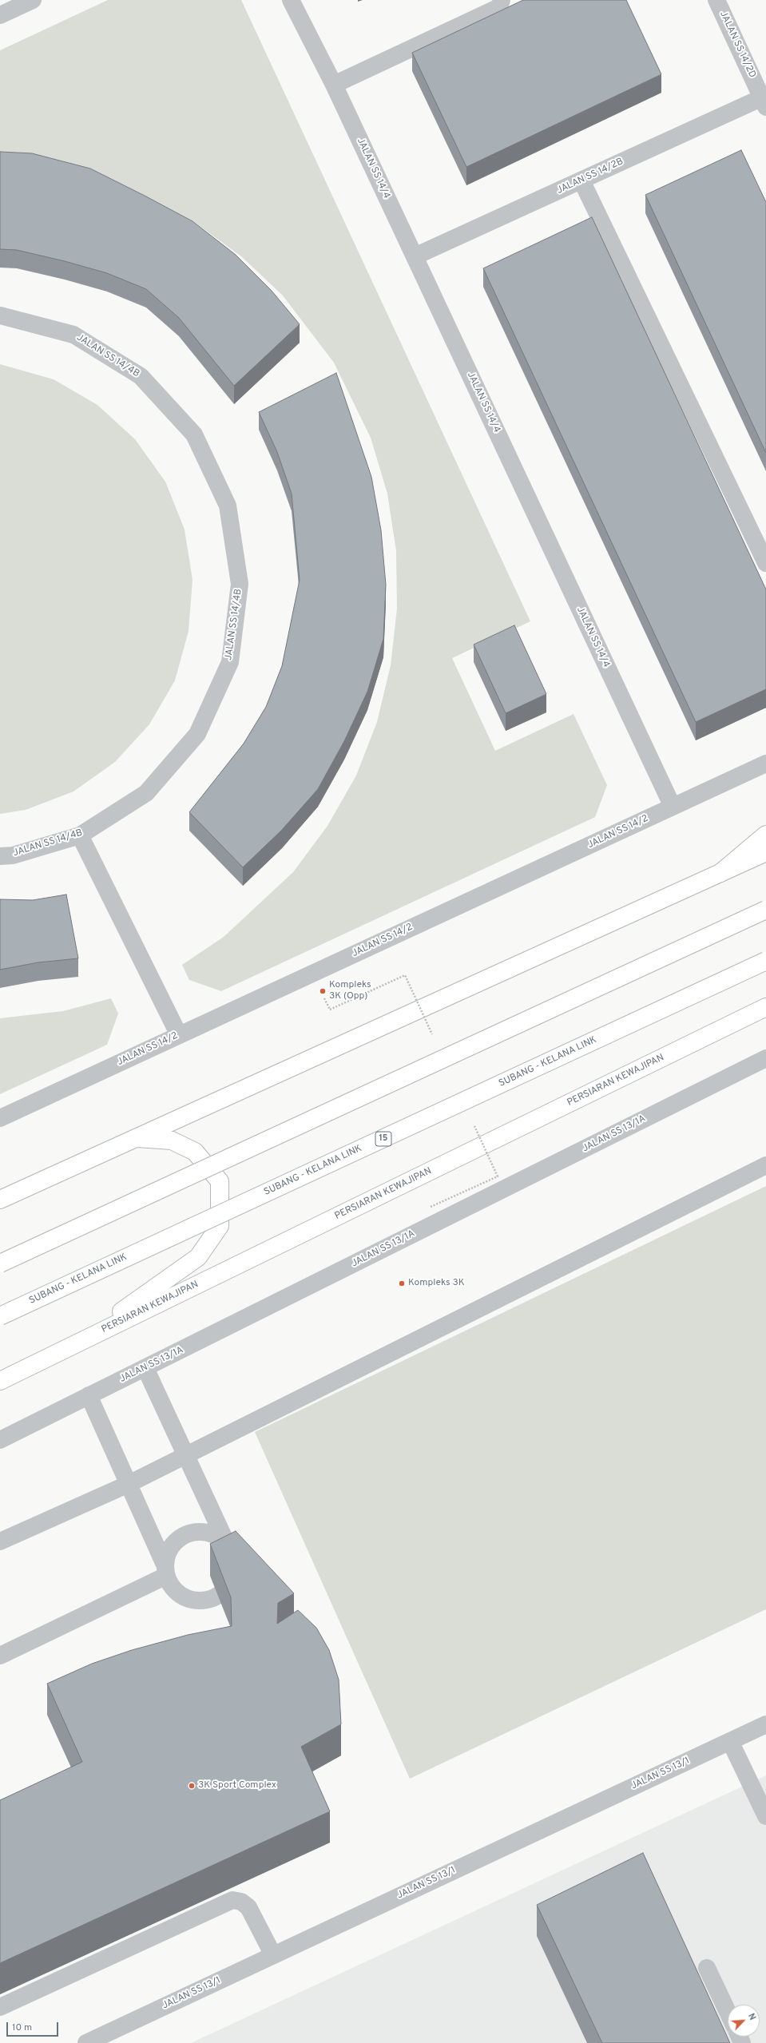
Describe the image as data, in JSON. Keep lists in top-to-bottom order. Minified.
{"streets":{"main road":["SUBANG - KELANA LINK","PERSIARAN KEWAJIPAN","15"],"street":["JALAN SS 14/2D","JALAN SS 14/4","JALAN SS 14/2B","JALAN SS 14/4B","JALAN SS 14/2","JALAN SS 13/1A","JALAN SS 13/1"]},"crossings":[["JALAN SS 14/2D","JALAN SS 14/2B"],["JALAN SS 14/4","JALAN SS 14/2B"],["JALAN SS 14/4","JALAN SS 14/2"]],"places":["Kompleks 3K (Opp)","Kompleks 3K","3K Sport Complex"],"scale_bar":"10 m","north":"top right"}
